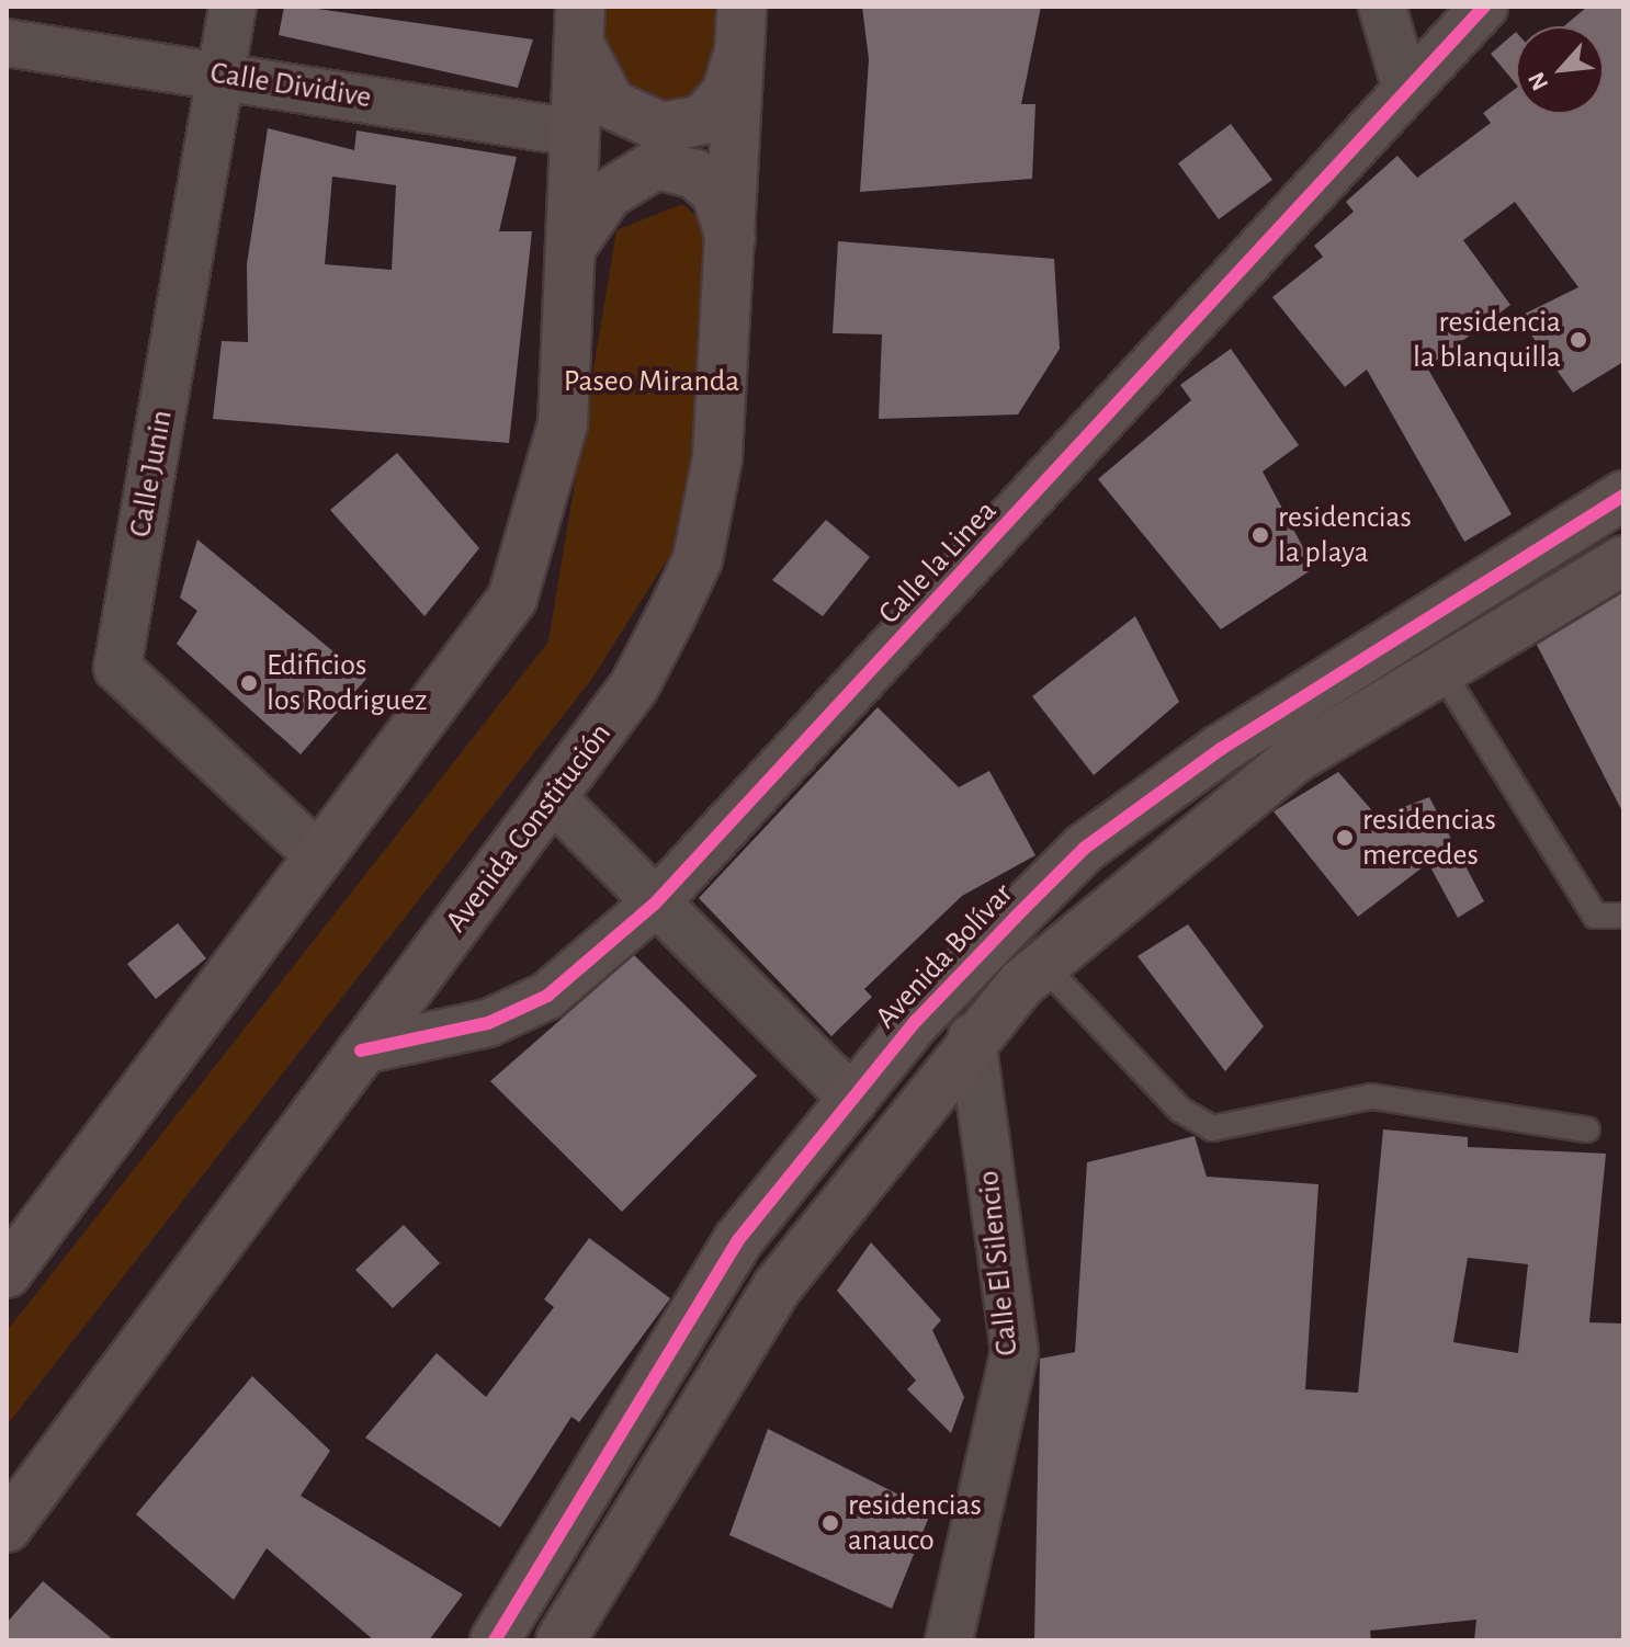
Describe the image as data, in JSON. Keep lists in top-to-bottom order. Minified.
{"streets":{"main road":["Avenida Constitución","Avenida Bolívar"],"street":["Calle Dividive","Calle Junin","Calle la Linea","Calle El Silencio"]},"crossings":[["Calle Dividive","Calle Junin"],["Calle la Linea","Avenida Constitución"]],"parks":["Paseo Miranda"],"places":["residencia la blanquilla","residencias la playa","Edificios los Rodriguez","residencias mercedes","residencias anauco"],"north":"bottom left"}
